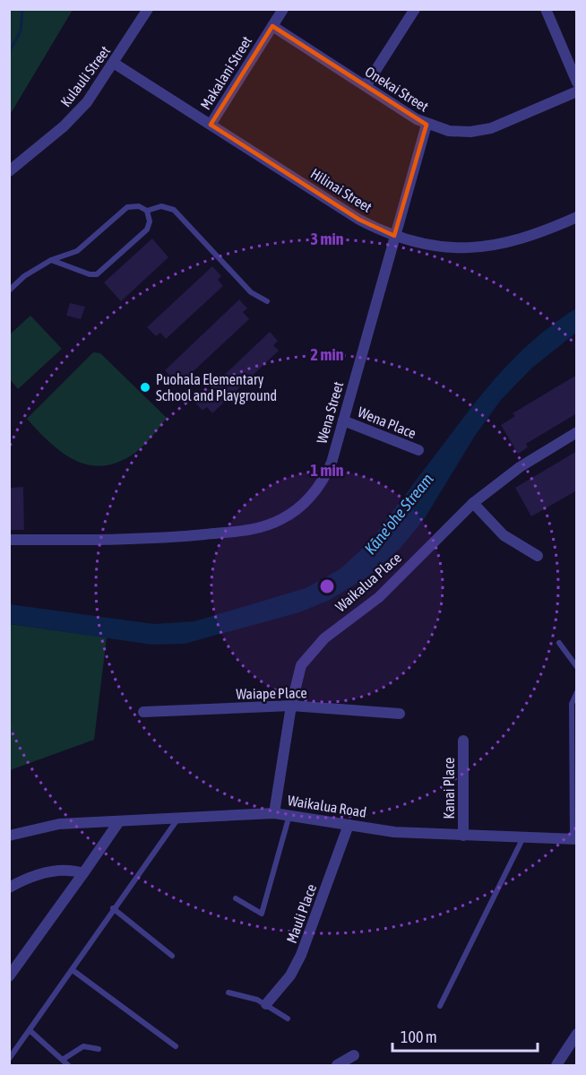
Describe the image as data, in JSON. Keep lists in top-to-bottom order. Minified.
{"streets":{"street":["Makalani Street","Kulauli Street","Onekai Street","Hilinai Street","Wena Street","Wena Place","Waikalua Place","Waiape Place","Kanai Place","Waikalua Road","Mauli Place"]},"crossings":[["Makalani Street","Onekai Street"],["Makalani Street","Hilinai Street"],["Kulauli Street","Hilinai Street"],["Onekai Street","Wena Street"],["Hilinai Street","Wena Street"],["Wena Street","Wena Place"],["Waikalua Place","Waiape Place"],["Waikalua Place","Waikalua Road"],["Kanai Place","Waikalua Road"],["Waikalua Road","Mauli Place"]],"water":["Kāne'ohe Stream"],"places":["Puohala Elementary School and Playground"],"scale_bar":"100 m","rings":["3 min","2 min","1 min"]}
